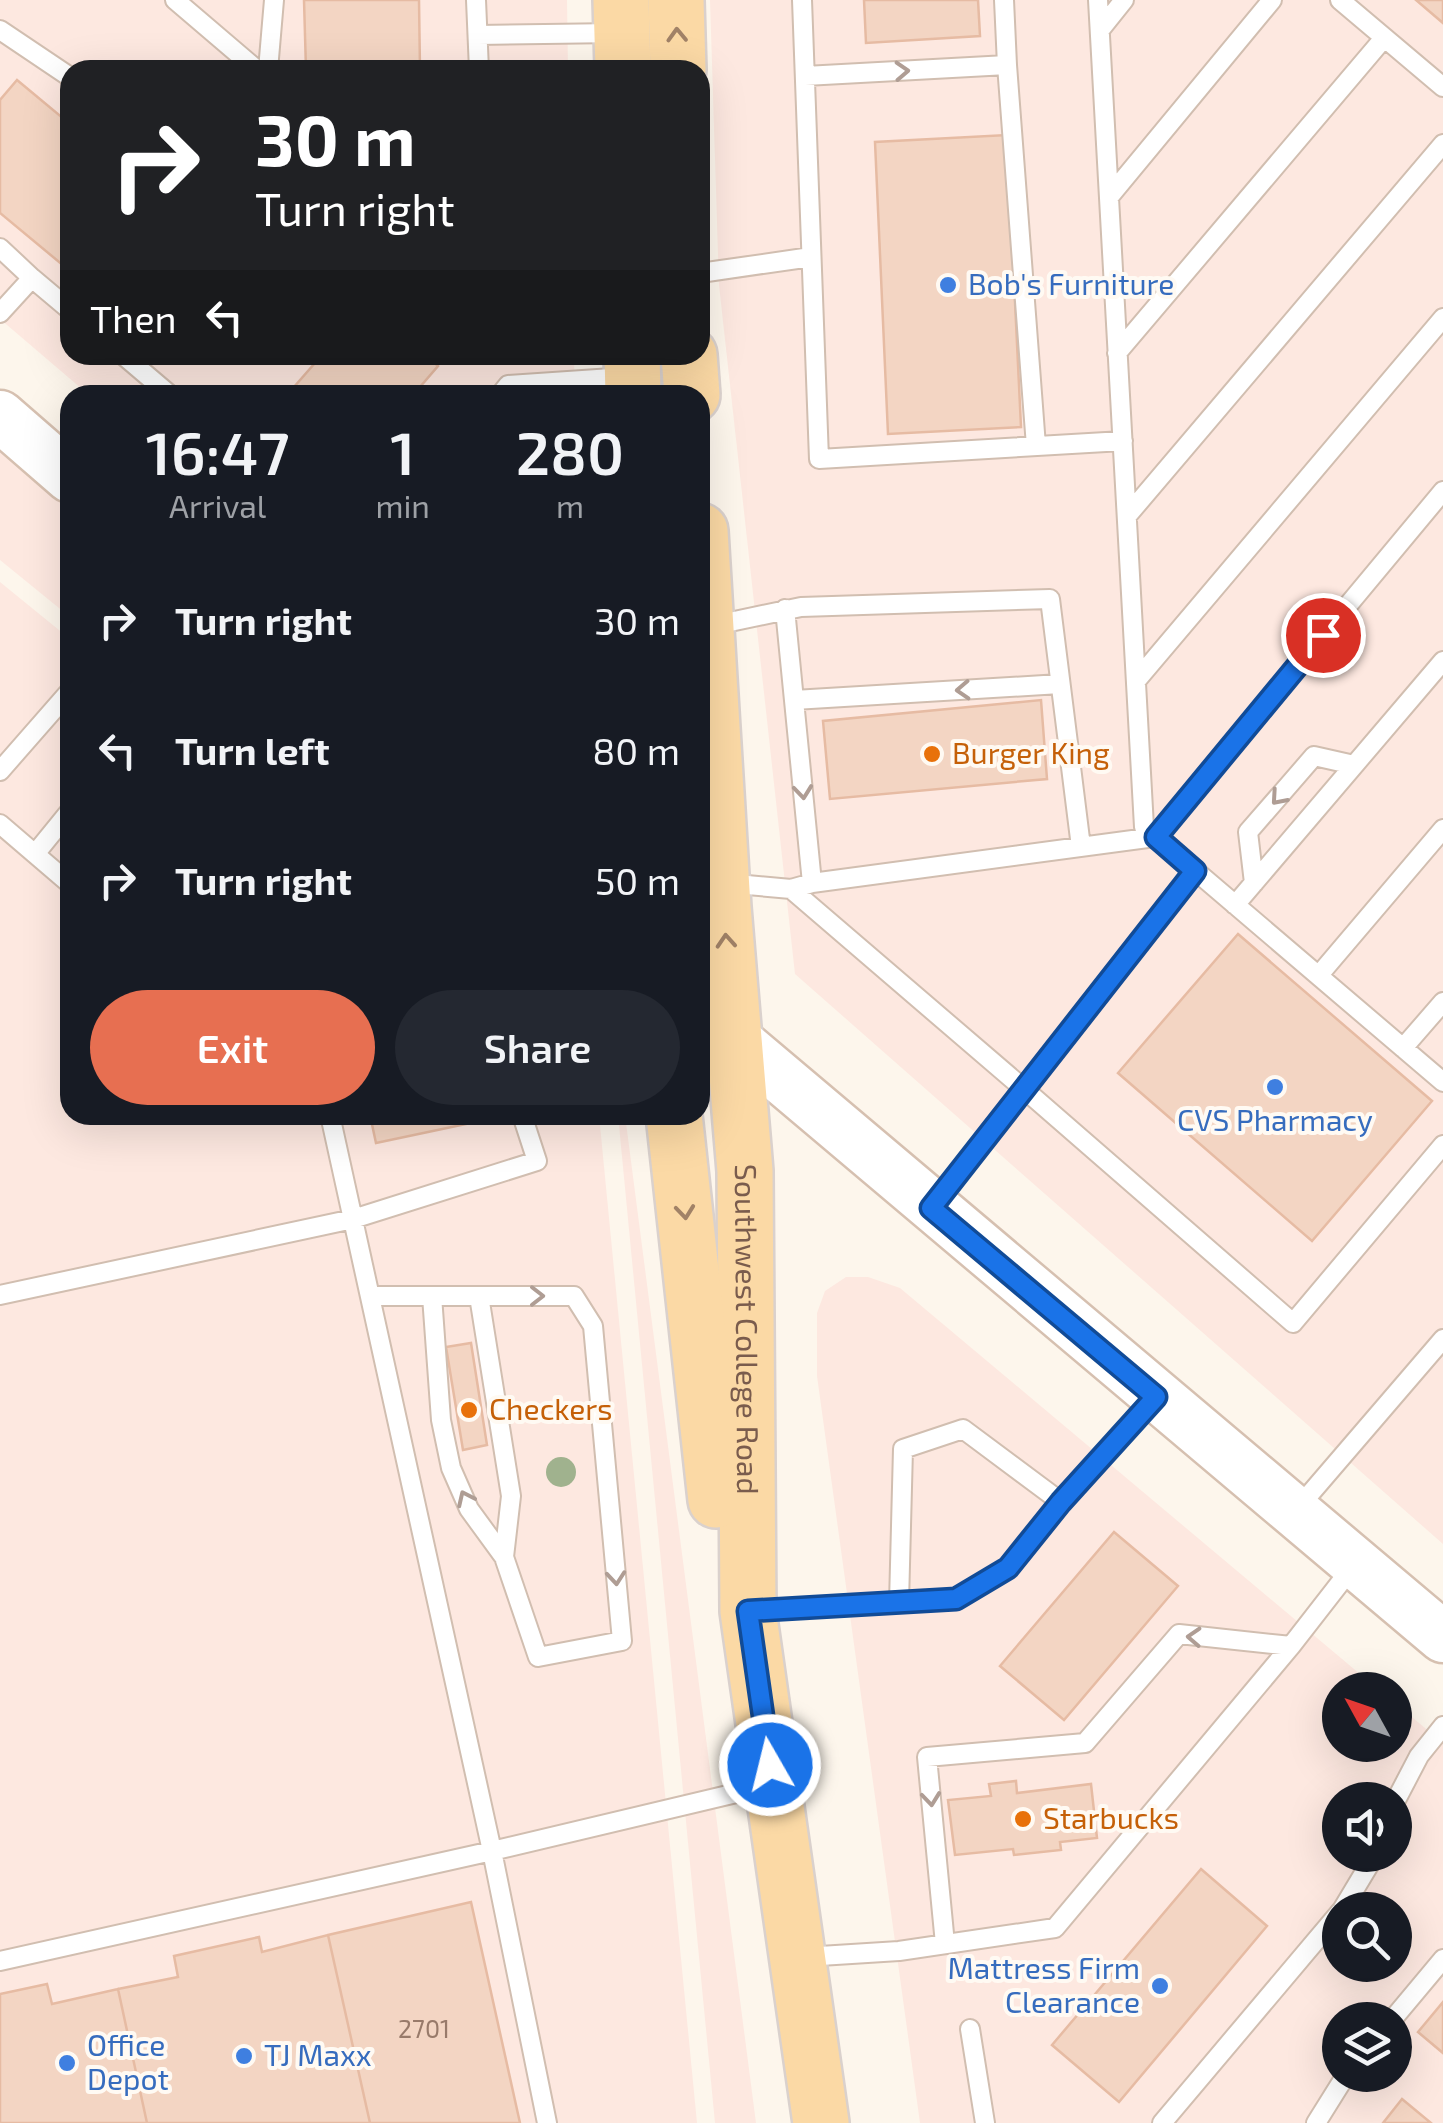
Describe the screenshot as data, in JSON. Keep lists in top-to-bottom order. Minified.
{"streets":{"main road":["Southwest College Road"]},"places":["Bob's Furniture","Burger King","CVS Pharmacy","Checkers","Starbucks","Mattress Firm Clearance","TJ Maxx","Office Depot"],"house_numbers":["2701"],"north":"top left","page":{"turn":["30 m","Turn right"],"then":"Then","eta":["16:47","Arrival","1","min","280","m"],"list":[{"name":"Turn right","value":"30 m"},{"name":"Turn left","value":"80 m"},{"name":"Turn right","value":"50 m"}],"buttons":["Exit","Share"]}}
